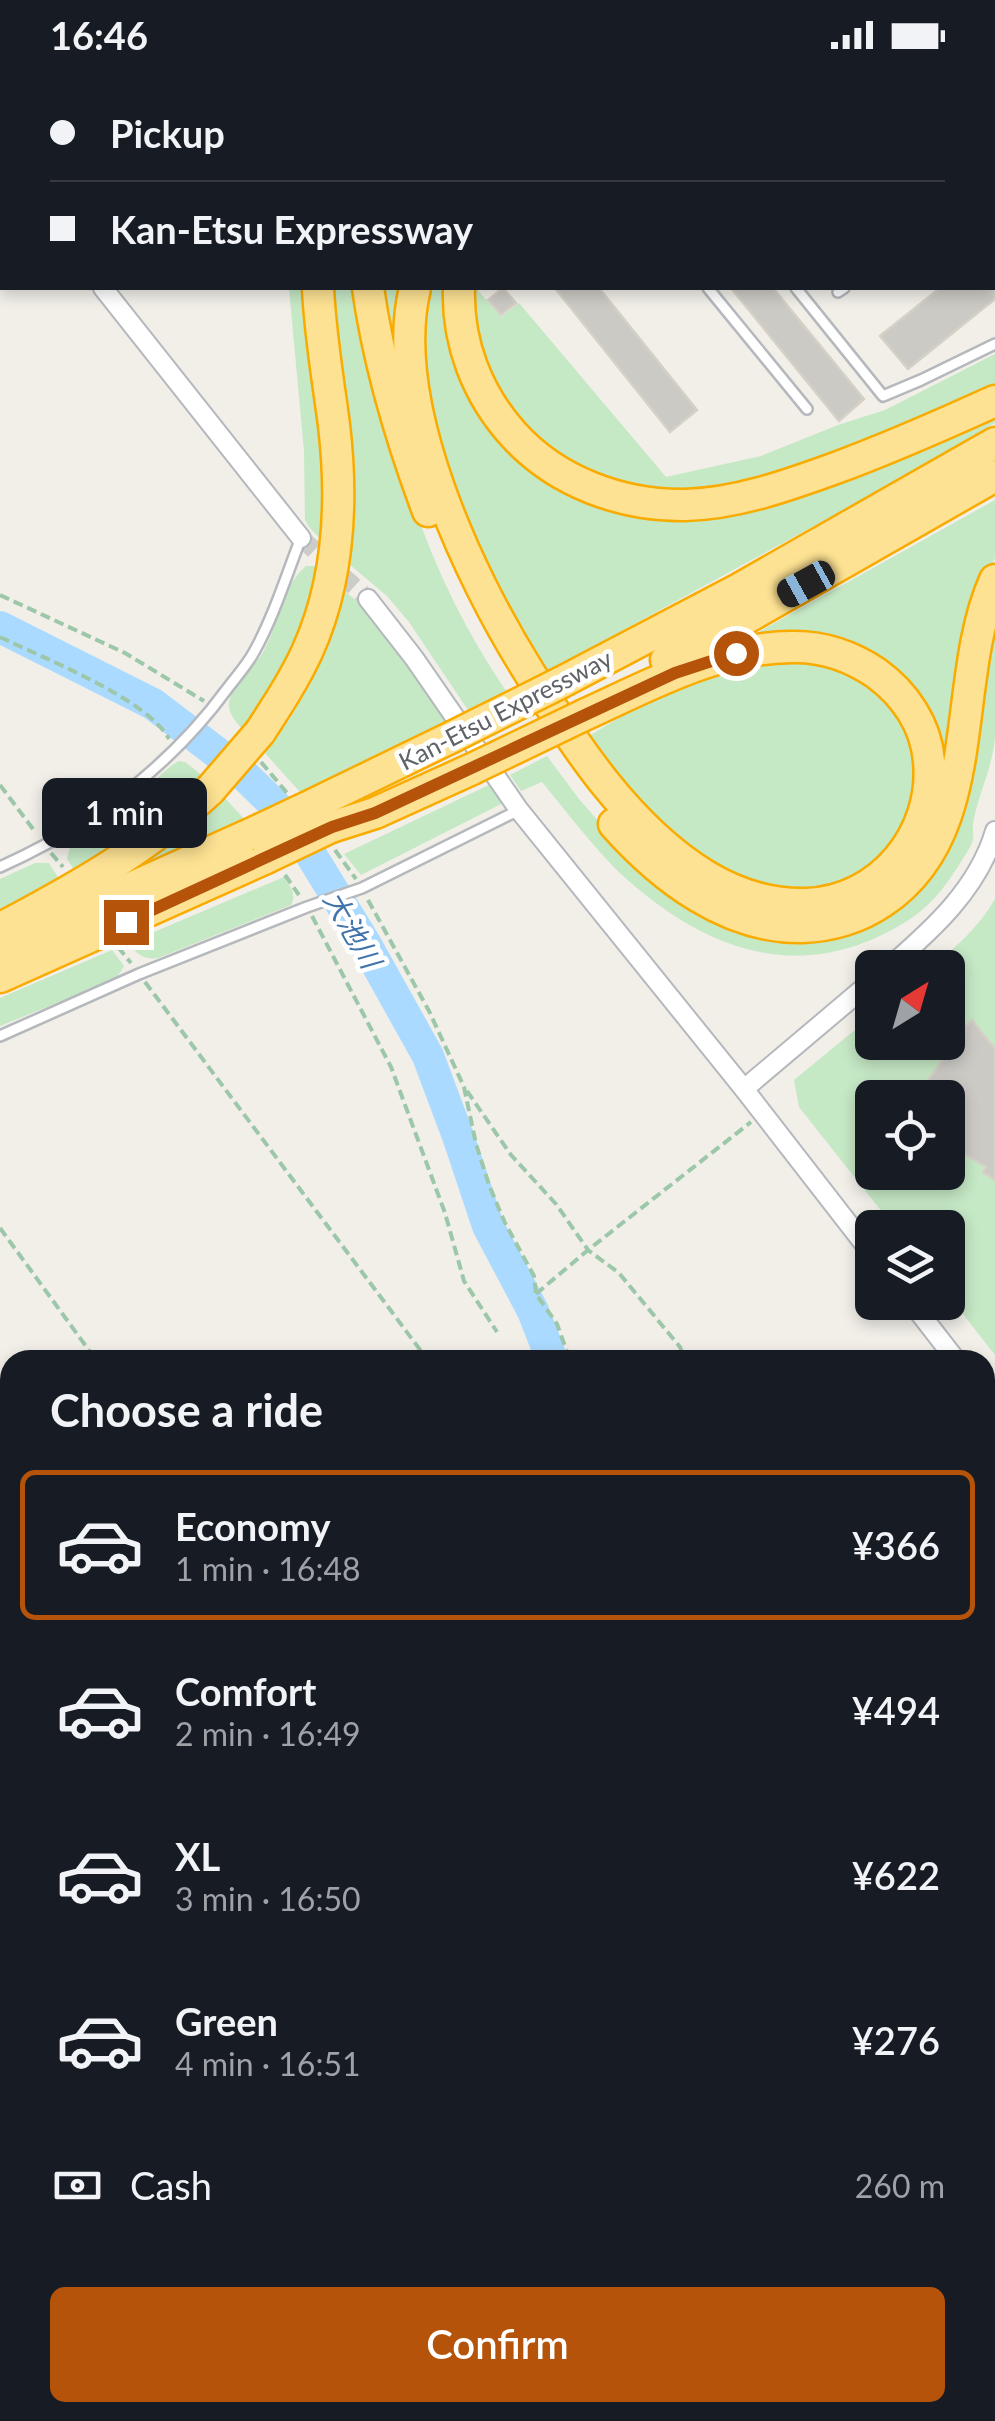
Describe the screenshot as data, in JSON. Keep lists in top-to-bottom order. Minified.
{"streets":{"highway":["Kan-Etsu Expressway"]},"water":["大池川"],"north":"top right","page":{"status":"16:46","banner":["Pickup","Kan-Etsu Expressway"],"bubble":"1 min","heading":"Choose a ride","list":[{"name":"Economy","note":"1 min · 16:48","value":"¥366"},{"name":"Comfort","note":"2 min · 16:49","value":"¥494"},{"name":"XL","note":"3 min · 16:50","value":"¥622"},{"name":"Green","note":"4 min · 16:51","value":"¥276"}],"pay":["Cash","260 m"],"buttons":"Confirm"}}
